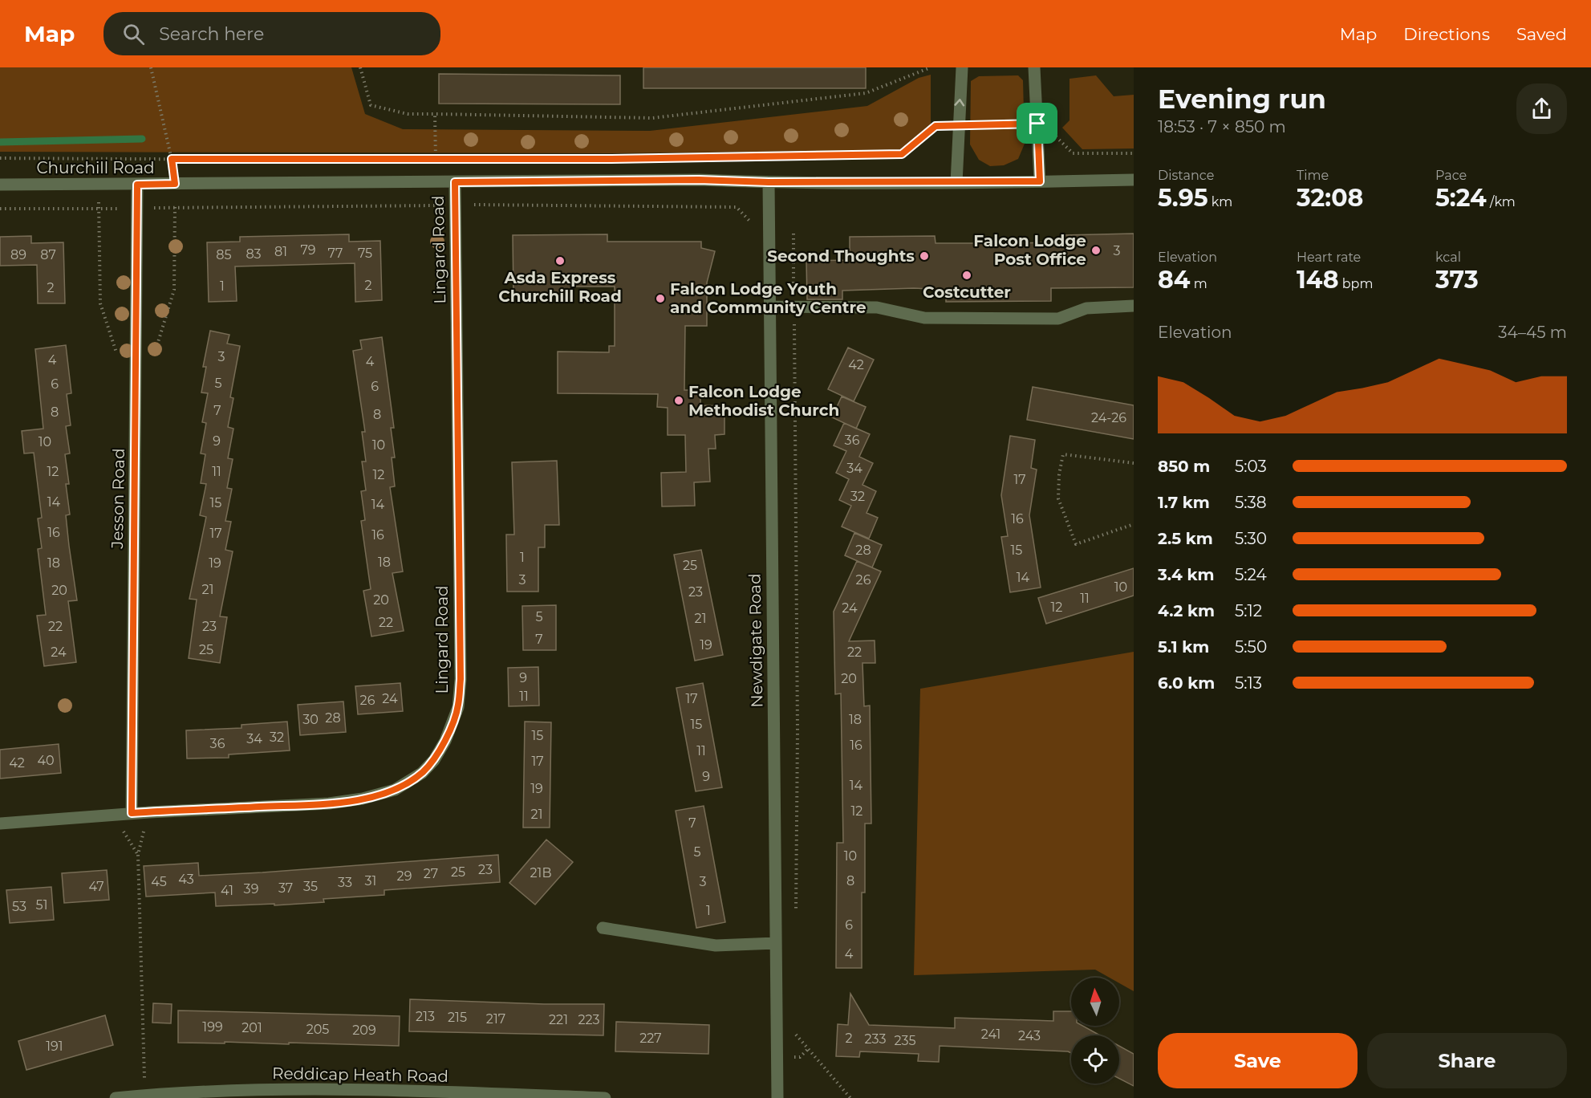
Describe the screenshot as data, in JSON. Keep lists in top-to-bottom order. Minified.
{"streets":{"street":["Churchill Road","Lingard Road","Jesson Road","Newdigate Road","Reddicap Heath Road"]},"crossings":[["Churchill Road","Lingard Road"],["Churchill Road","Jesson Road"],["Churchill Road","Newdigate Road"],["Lingard Road","Jesson Road"]],"places":["Falcon Lodge Post Office","Second Thoughts","Asda Express Churchill Road","Costcutter","Falcon Lodge Youth and Community Centre","Falcon Lodge Methodist Church"],"house_numbers":["79","3","81","77","75","83","89","87","85","2","1","2","3","4","4","42","5","6","6","7","8","8","24-26","36","9","10","10","34","12","11","12","17","32","14","15","14","16","16","17","16","28","15","1","18","18","19","25","14","3","26","10","21","20","23","11","20","12","24","5","21","22","22","23","7","19","25","24","22","9","20","11","24","17","26","28","30","18","15","15","32","34","36","16","11","40","17","42","9","14","19","12","21","7","5","10","23","25","21B","27","29","43","31","8","45","3","33","47","35","37","39","41","51","53","1","6","4","213","215","217","221","223","199","201","205","209","241","243","227","2","233","235","191"],"north":"top","page":{"header":"Map","search":"Search here","nav":["Map","Directions","Saved"],"heading":["Evening run","18:53 · 7 × 850 m"],"stats":[["Distance","5.95 km"],["Time","32:08"],["Pace","5:24 /km"],["Elevation","84 m"],["Heart rate","148 bpm"],["kcal","373"]],"chart":["Elevation","34–45 m"],"list":[{"name":"850 m","note":"5:03"},{"name":"1.7 km","note":"5:38"},{"name":"2.5 km","note":"5:30"},{"name":"3.4 km","note":"5:24"},{"name":"4.2 km","note":"5:12"},{"name":"5.1 km","note":"5:50"},{"name":"6.0 km","note":"5:13"}],"buttons":["Save","Share"]}}
